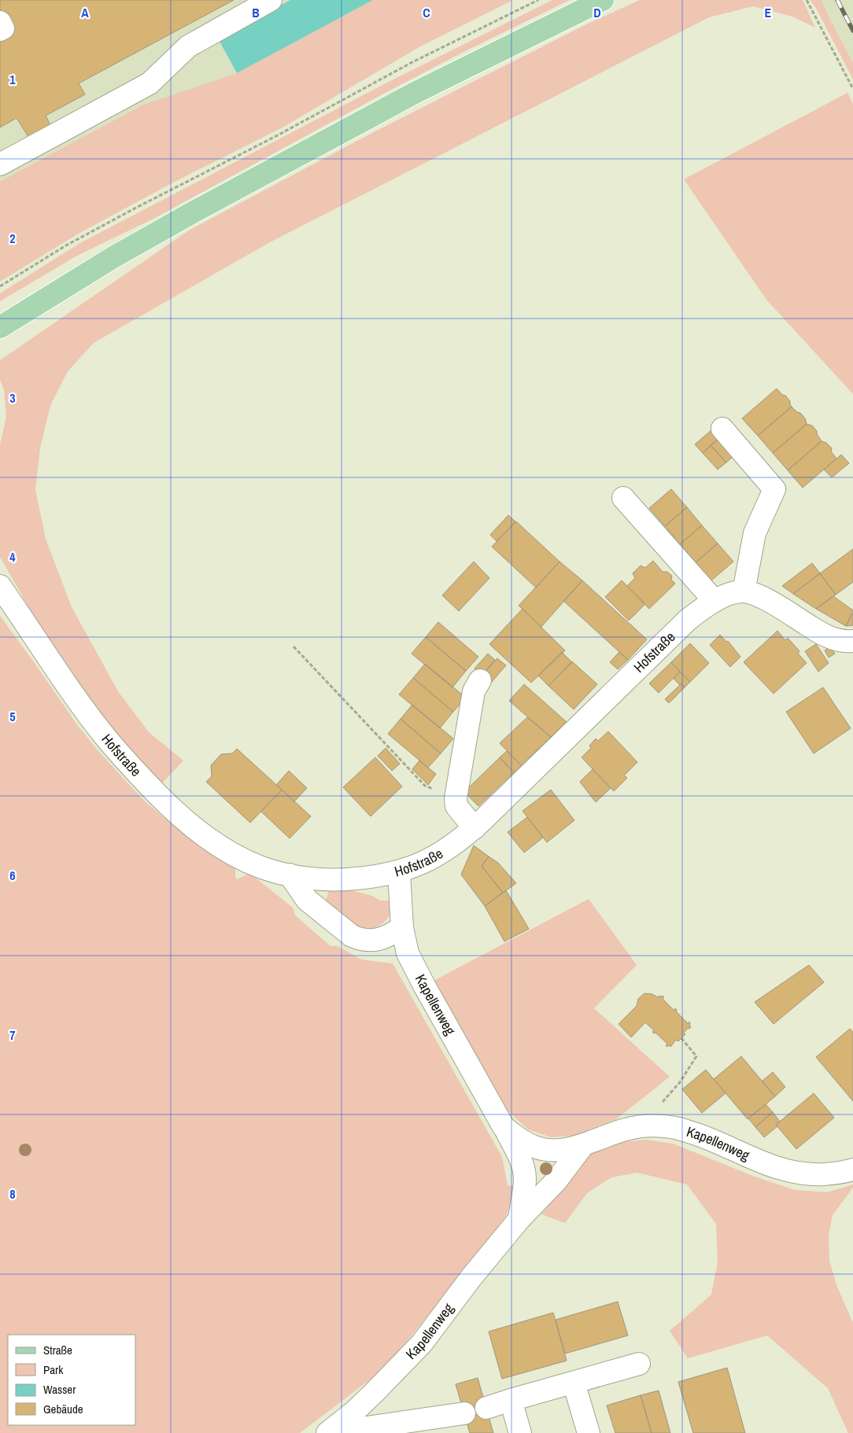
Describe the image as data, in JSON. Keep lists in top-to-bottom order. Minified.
{"streets":{"street":["Hofstraße","Kapellenweg"]},"crossings":[["Hofstraße","Kapellenweg"]],"legend":["Straße","Park","Wasser","Gebäude"],"grid":{"columns":["A","B","C","D","E"],"rows":["1","2","3","4","5","6","7","8"]}}
